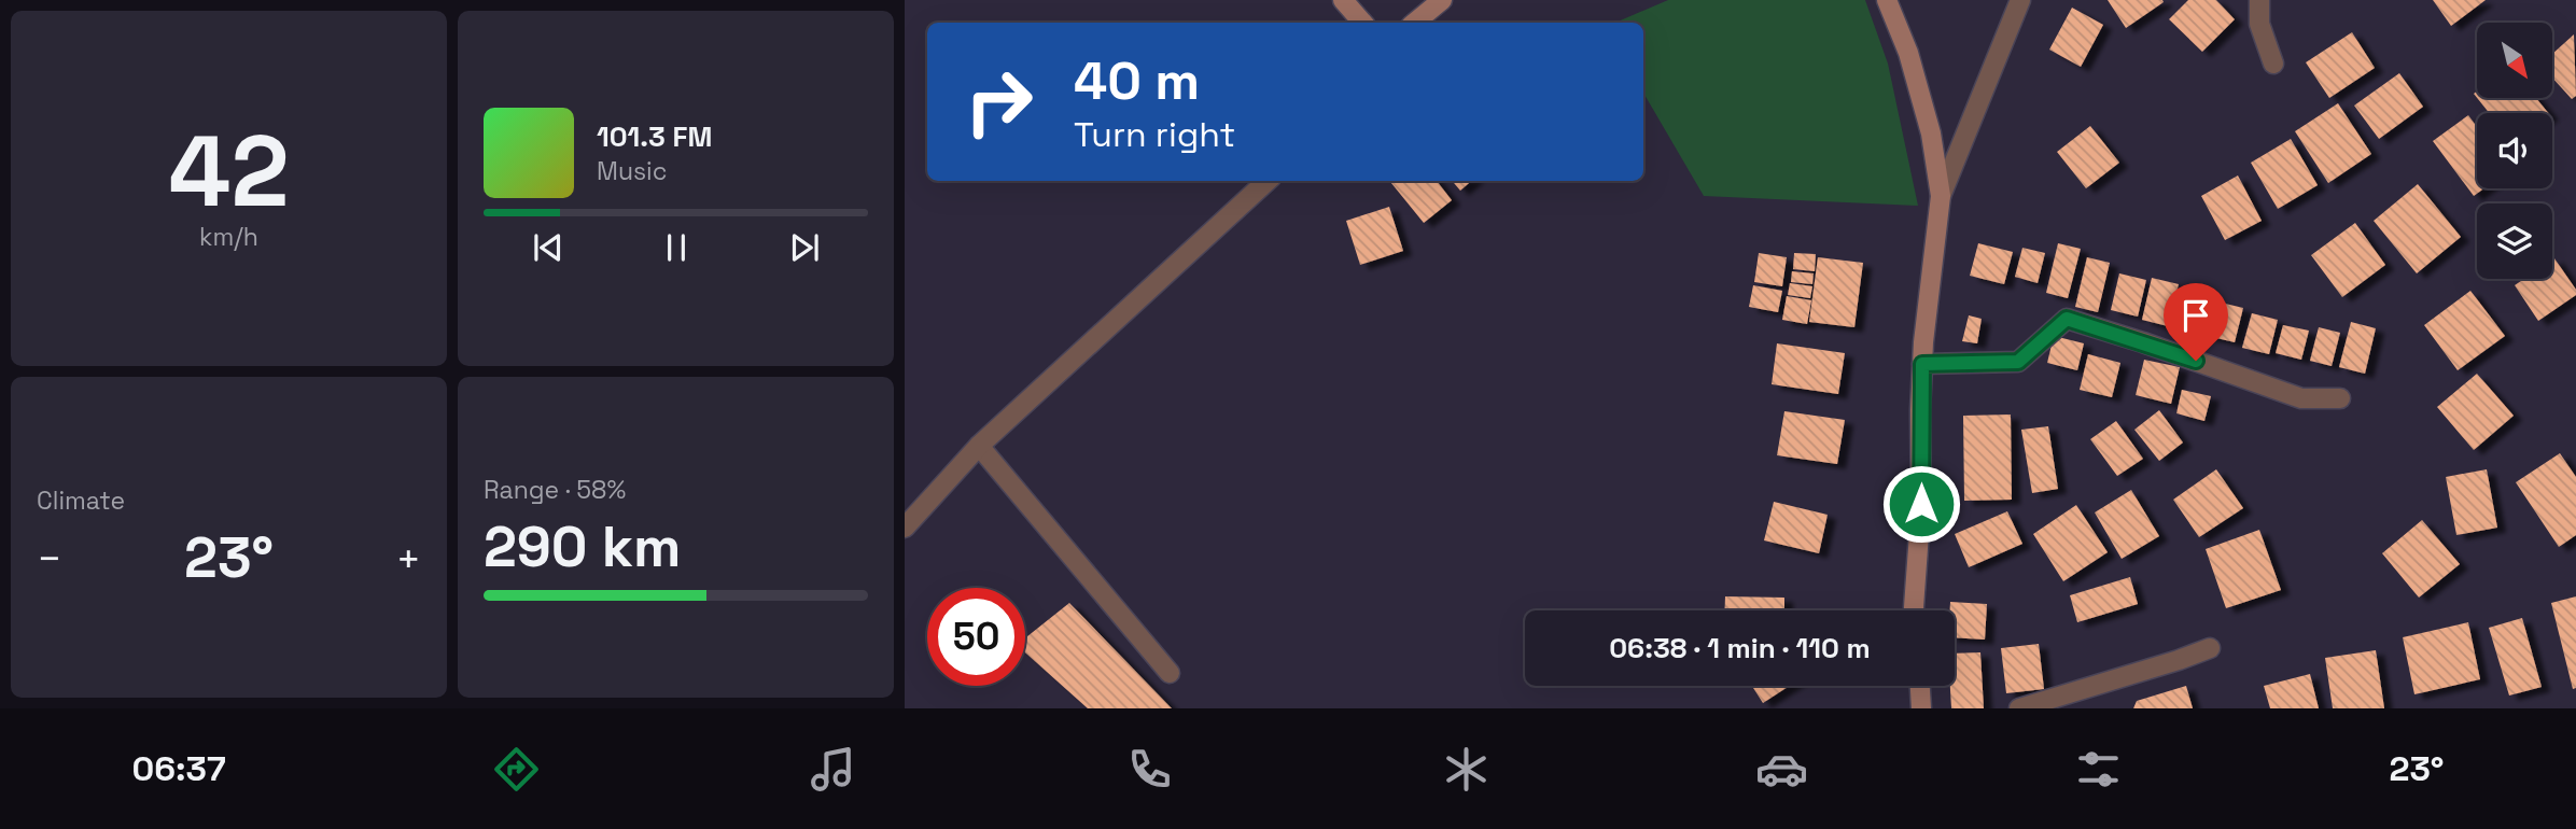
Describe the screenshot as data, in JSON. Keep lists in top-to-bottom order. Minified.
{"north":"bottom right","page":{"tile":[["42","km/h"],"Climate",["Range · 58%","290 km"]],"turn":["40 m","Turn right"],"song":["101.3 FM","Music"],"heat":["−","23°","+"],"limit":"50","trip":"06:38 · 1 min · 110 m","tabs":["06:37","23°"]}}
